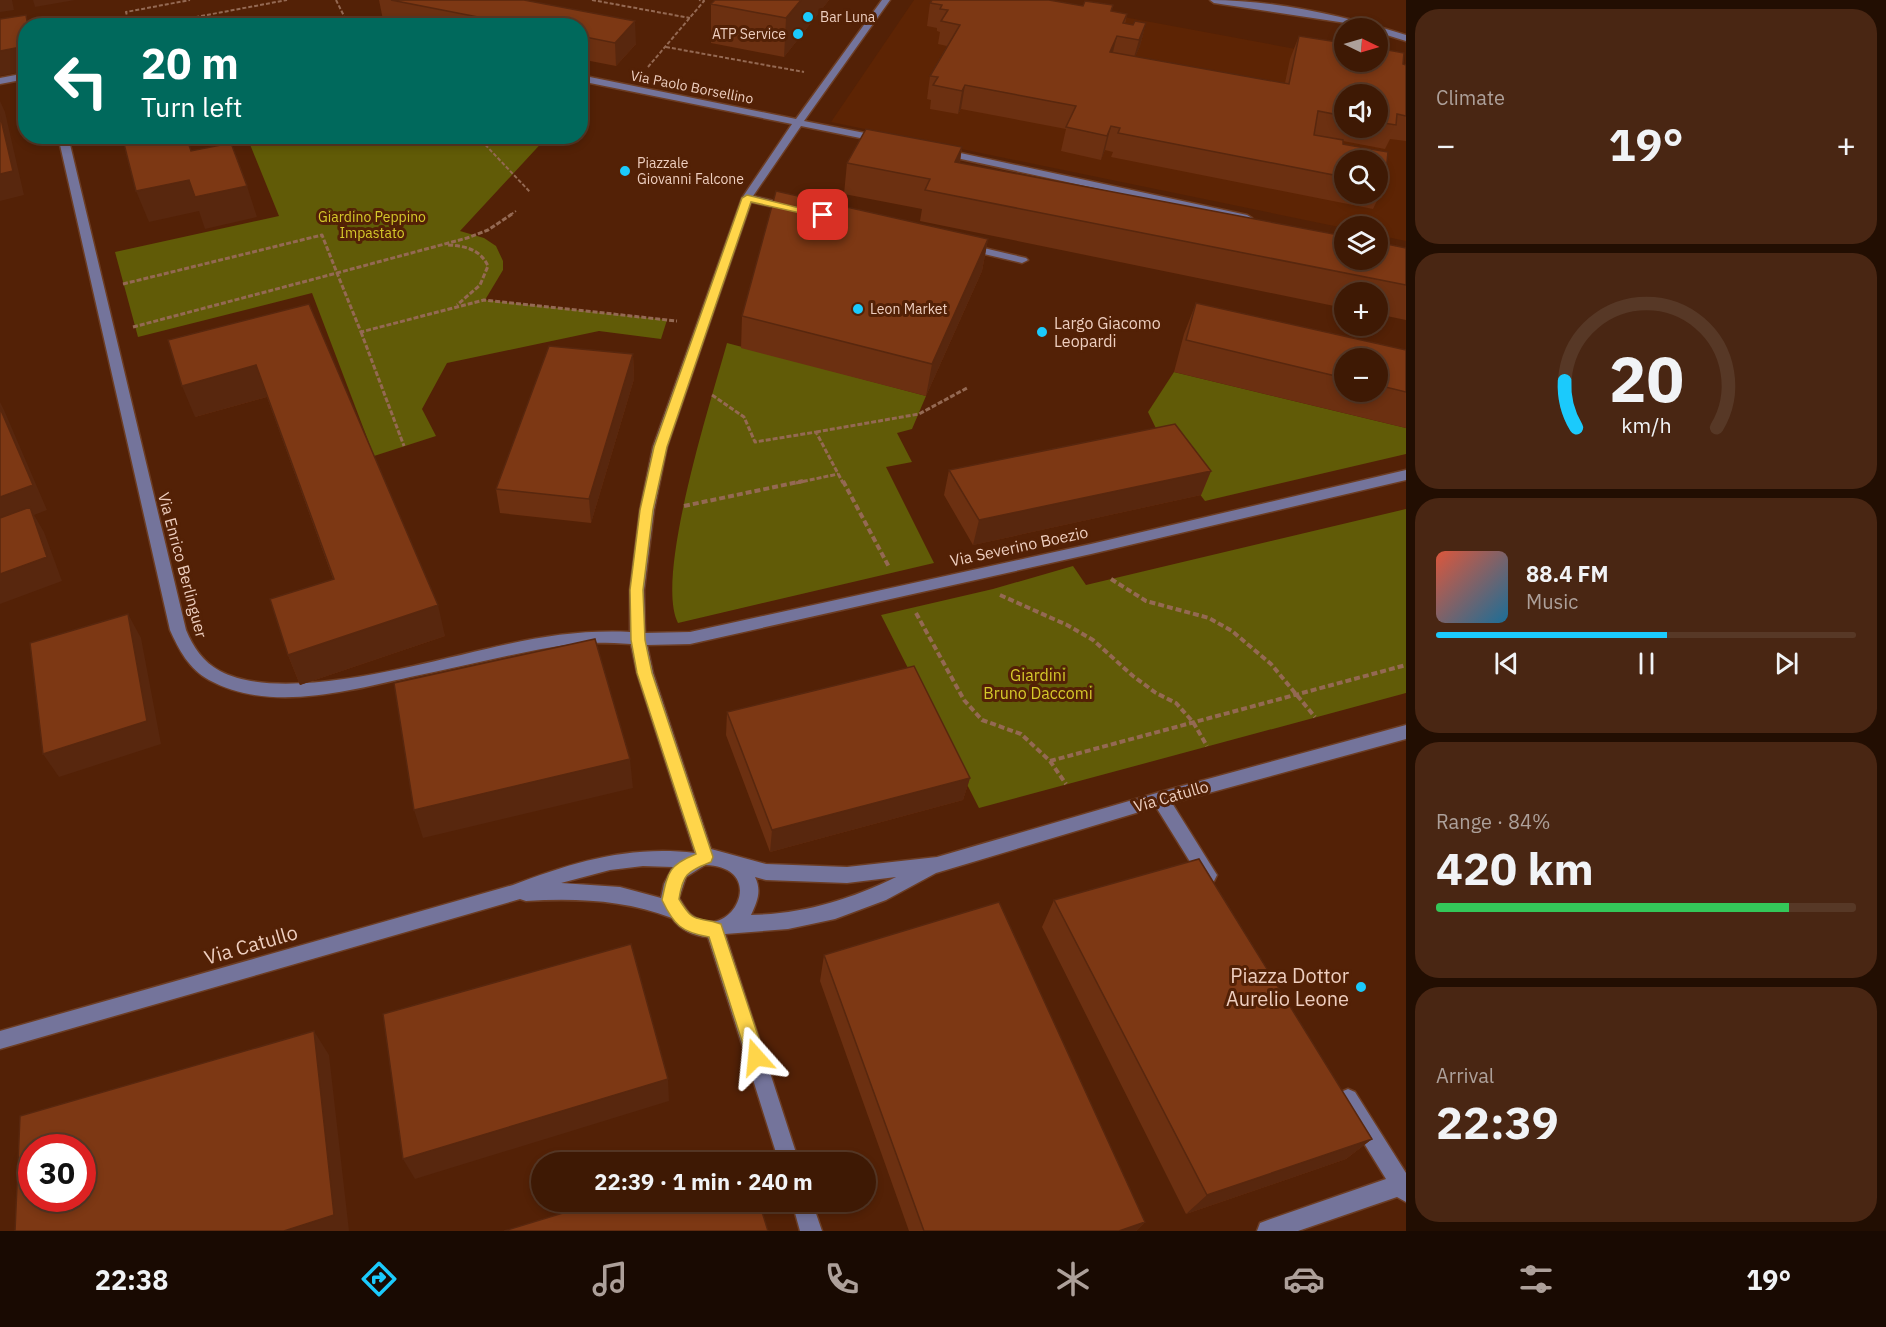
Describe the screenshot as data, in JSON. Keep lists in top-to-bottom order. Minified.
{"streets":{"street":["Via Paolo Borsellino","Via Severino Boezio","Via Enrico Berlinguer","Via Catullo"]},"crossings":[["Via Severino Boezio","Via Enrico Berlinguer"]],"parks":["Giardino Peppino Impastato","Giardini Bruno Daccomi"],"places":["Bar Luna","ATP Service","Piazzale Giovanni Falcone","Leon Market","Largo Giacomo Leopardi","Piazza Dottor Aurelio Leone"],"north":"right","page":{"tile":["Climate",["Range · 84%","420 km"],["Arrival","22:39"]],"map_buttons":["+","−"],"turn":["20 m","Turn left"],"heat":["−","19°","+"],"song":["88.4 FM","Music"],"limit":"30","trip":"22:39 · 1 min · 240 m","tabs":["22:38","19°"],"gauge":["20","km/h"]}}
